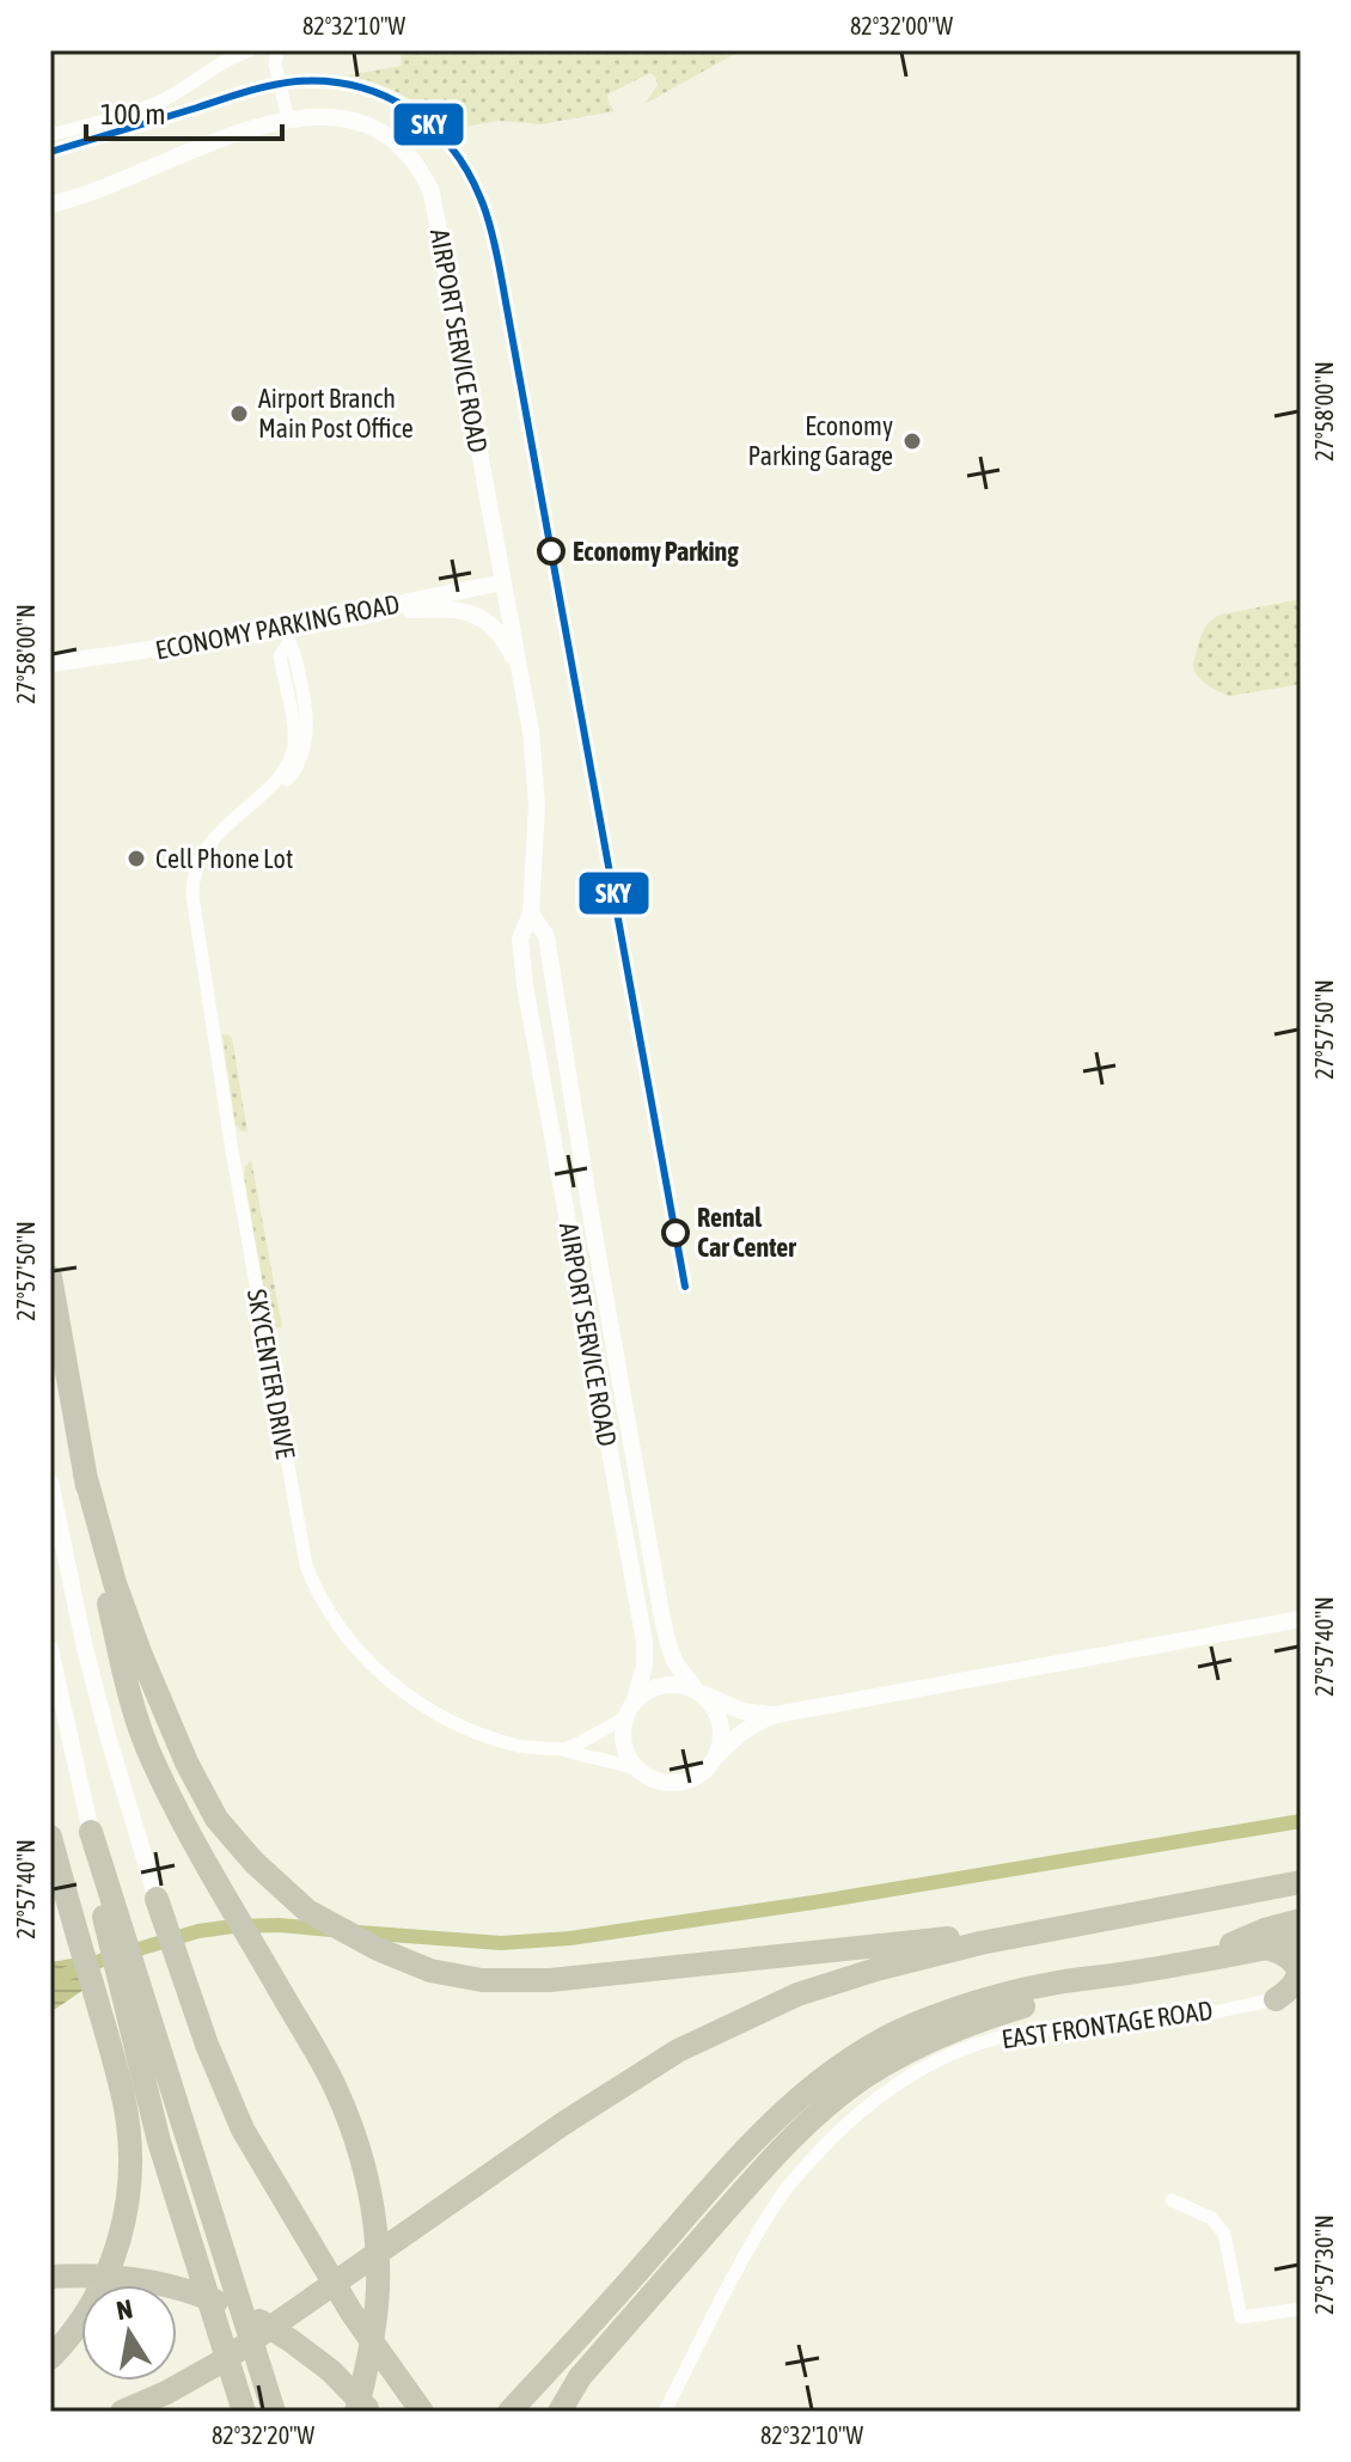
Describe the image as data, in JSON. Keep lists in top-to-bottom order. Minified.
{"streets":{"street":["AIRPORT SERVICE ROAD","ECONOMY PARKING ROAD","SKYCENTER DRIVE","EAST FRONTAGE ROAD"]},"crossings":[["AIRPORT SERVICE ROAD","ECONOMY PARKING ROAD"],["AIRPORT SERVICE ROAD","SKYCENTER DRIVE"],["ECONOMY PARKING ROAD","SKYCENTER DRIVE"]],"places":["Airport Branch Main Post Office","Economy Parking Garage","Economy Parking","Cell Phone Lot","Rental Car Center"],"lines":["transit line SKY"],"scale_bar":"100 m","north":"top","coordinates":["82°32'10\"W","82°32'00\"W","27°58'00\"N","27°57'50\"N","27°57'40\"N","27°57'30\"N","82°32'20\"W"]}
